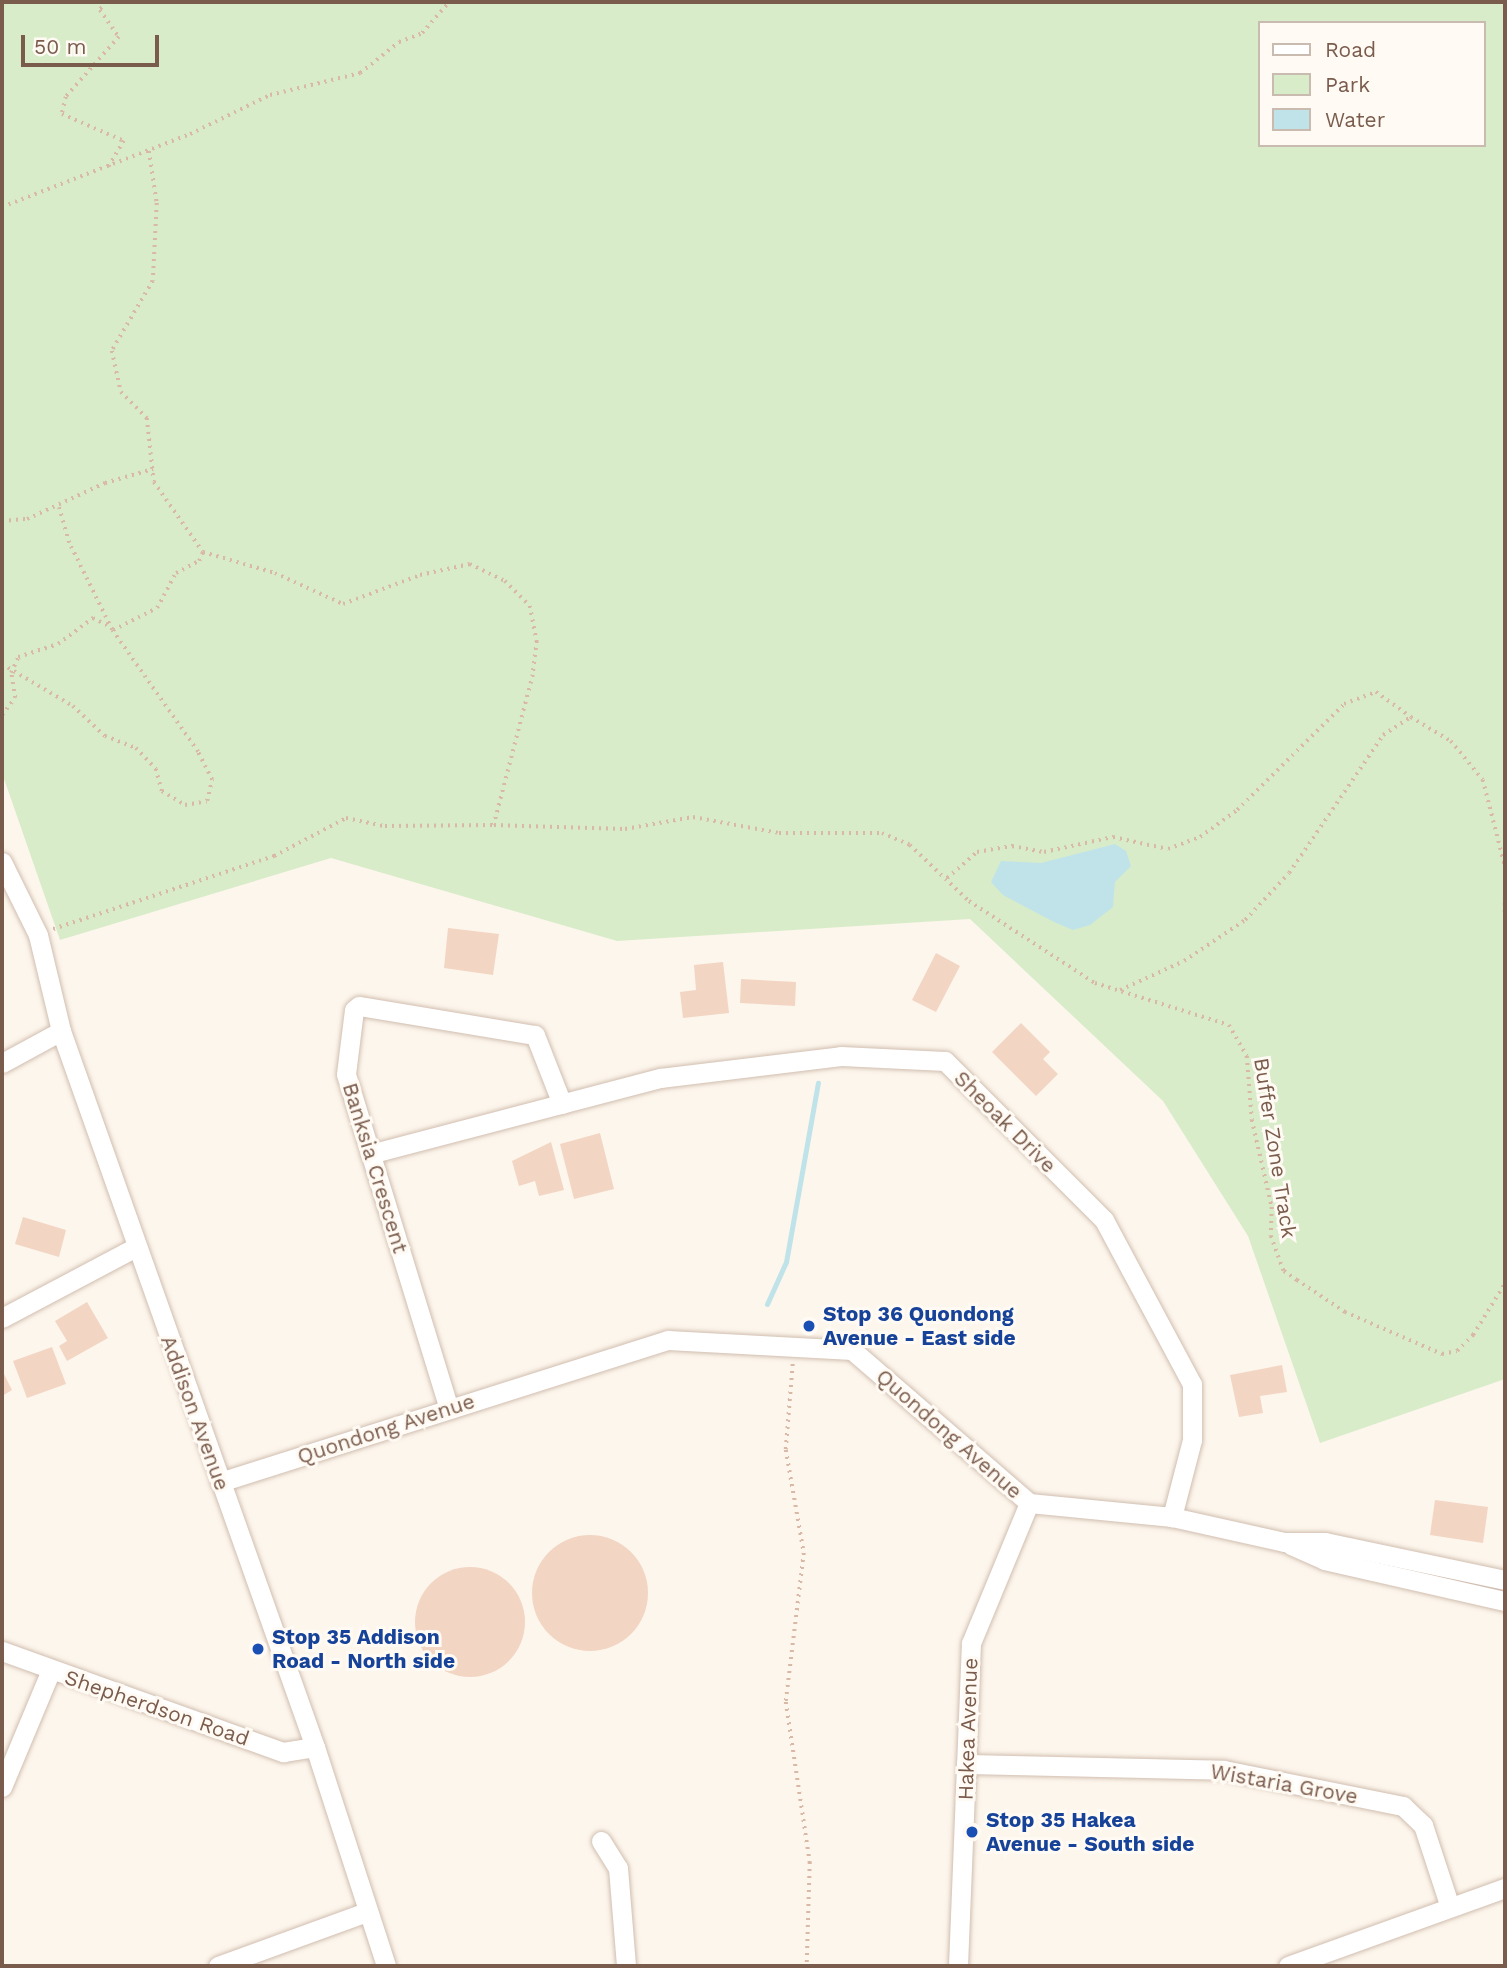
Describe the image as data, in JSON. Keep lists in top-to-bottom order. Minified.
{"streets":{"street":["Sheoak Drive","Banksia Crescent","Addison Avenue","Quondong Avenue","Shepherdson Road","Hakea Avenue","Wistaria Grove"],"path":["Buffer Zone Track"]},"crossings":[["Sheoak Drive","Banksia Crescent"],["Sheoak Drive","Quondong Avenue"],["Buffer Zone Track","Addison Avenue"],["Banksia Crescent","Quondong Avenue"],["Addison Avenue","Quondong Avenue"],["Addison Avenue","Shepherdson Road"],["Quondong Avenue","Hakea Avenue"],["Hakea Avenue","Wistaria Grove"]],"places":["Stop 36 Quondong Avenue - East side","Stop 35 Addison Road - North side","Stop 35 Hakea Avenue - South side"],"legend":["Road","Park","Water"],"scale_bar":"50 m"}
